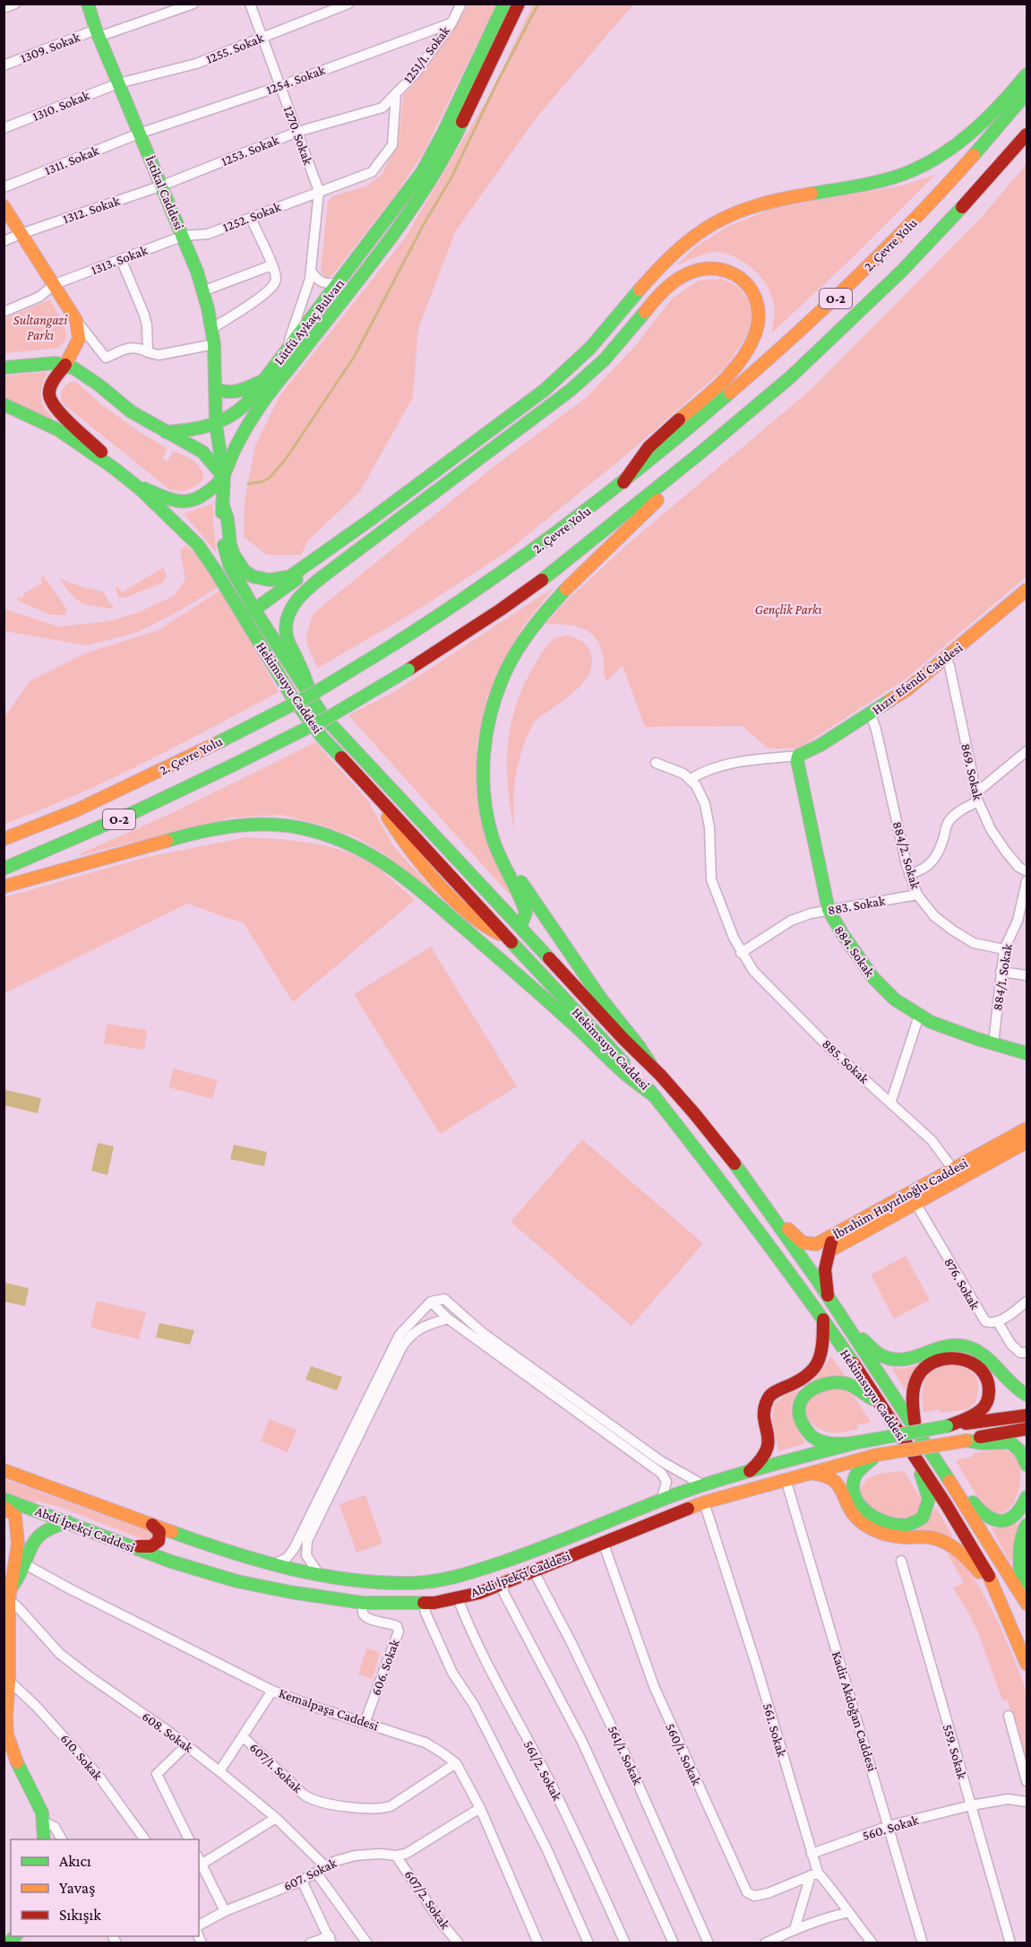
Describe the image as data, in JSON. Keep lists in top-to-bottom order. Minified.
{"streets":{"main road":["İstikal Caddesi","2. Çevre Yolu","O-2","Lütfü Aykaç Bulvarı","Hızır Efendi Caddesi","Hekimsuyu Caddesi","884. Sokak","İbrahim Hayırlıoğlu Caddesi","Abdi İpekçi Caddesi"],"street":["1309. Sokak","1255. Sokak","1251/1. Sokak","1254. Sokak","1310. Sokak","1270. Sokak","1253. Sokak","1311. Sokak","1312. Sokak","1252. Sokak","1313. Sokak","869. Sokak","884/2. Sokak","883. Sokak","884/1. Sokak","885. Sokak","876. Sokak","606. Sokak","Kemalpaşa Caddesi","Kadir Akdoğan Caddesi","561. Sokak","608. Sokak","559. Sokak","560/1. Sokak","561/1. Sokak","610. Sokak","607/1. Sokak","561/2. Sokak","560. Sokak","607. Sokak","607/2. Sokak"]},"crossings":[["1309. Sokak","İstikal Caddesi"],["1255. Sokak","1310. Sokak"],["1255. Sokak","1270. Sokak"],["1255. Sokak","İstikal Caddesi"],["1251/1. Sokak","1254. Sokak"],["1251/1. Sokak","1270. Sokak"],["1251/1. Sokak","1253. Sokak"],["1251/1. Sokak","1252. Sokak"],["1254. Sokak","1270. Sokak"],["1254. Sokak","1311. Sokak"],["1254. Sokak","İstikal Caddesi"],["1310. Sokak","İstikal Caddesi"],["1270. Sokak","1253. Sokak"],["1270. Sokak","1252. Sokak"],["1270. Sokak","Lütfü Aykaç Bulvarı"],["1253. Sokak","İstikal Caddesi"],["1253. Sokak","1312. Sokak"],["1311. Sokak","İstikal Caddesi"],["İstikal Caddesi","1312. Sokak"],["İstikal Caddesi","1252. Sokak"],["İstikal Caddesi","1313. Sokak"],["İstikal Caddesi","Lütfü Aykaç Bulvarı"],["İstikal Caddesi","Hekimsuyu Caddesi"],["1252. Sokak","1313. Sokak"],["Lütfü Aykaç Bulvarı","Hekimsuyu Caddesi"],["Hızır Efendi Caddesi","869. Sokak"],["Hızır Efendi Caddesi","884/2. Sokak"],["Hızır Efendi Caddesi","884. Sokak"],["Hekimsuyu Caddesi","İbrahim Hayırlıoğlu Caddesi"],["884/2. Sokak","883. Sokak"],["884/2. Sokak","884/1. Sokak"],["883. Sokak","884. Sokak"],["883. Sokak","885. Sokak"],["884. Sokak","884/1. Sokak"],["885. Sokak","İbrahim Hayırlıoğlu Caddesi"],["İbrahim Hayırlıoğlu Caddesi","876. Sokak"],["Abdi İpekçi Caddesi","606. Sokak"],["Abdi İpekçi Caddesi","Kadir Akdoğan Caddesi"],["Abdi İpekçi Caddesi","561. Sokak"],["Abdi İpekçi Caddesi","560/1. Sokak"],["Abdi İpekçi Caddesi","561/1. Sokak"],["Abdi İpekçi Caddesi","561/2. Sokak"],["606. Sokak","Kemalpaşa Caddesi"],["Kemalpaşa Caddesi","607/1. Sokak"],["Kemalpaşa Caddesi","607. Sokak"],["Kadir Akdoğan Caddesi","560. Sokak"],["561. Sokak","560/1. Sokak"],["561. Sokak","560. Sokak"],["608. Sokak","607. Sokak"],["559. Sokak","560. Sokak"],["607. Sokak","607/2. Sokak"]],"parks":["Sultangazi Parkı","Gençlik Parkı"],"legend":["Akıcı","Yavaş","Sıkışık"]}
